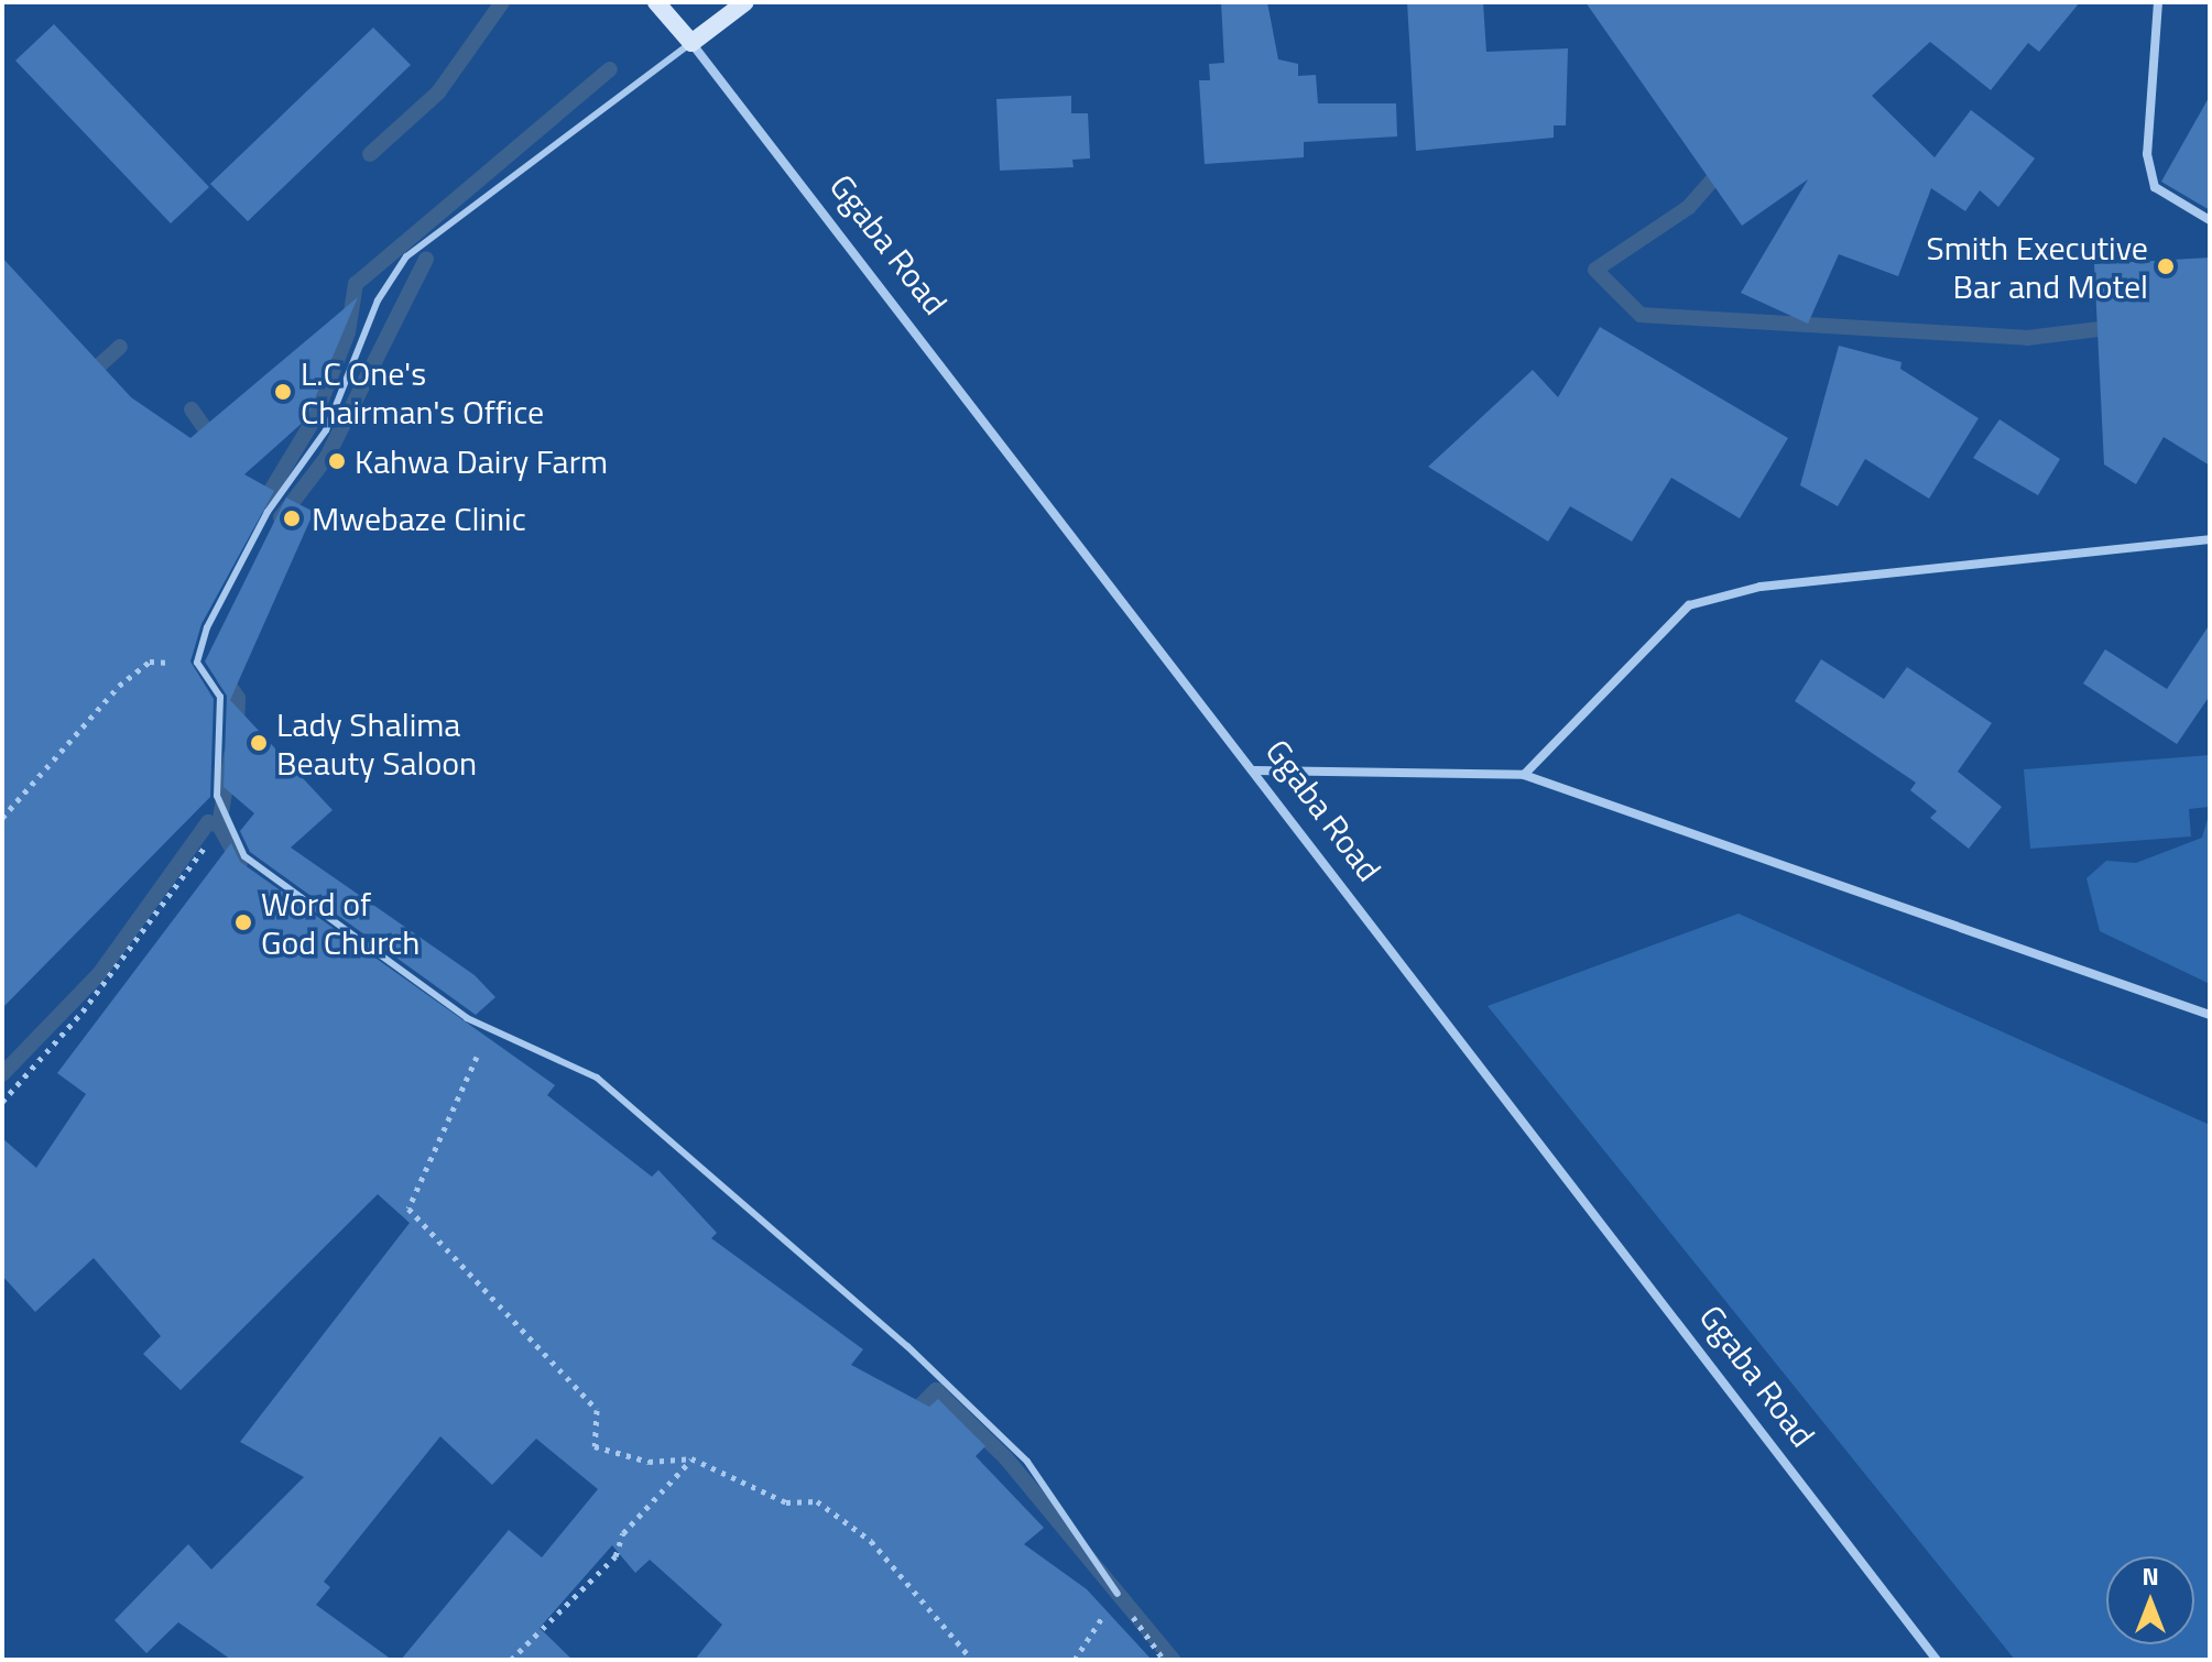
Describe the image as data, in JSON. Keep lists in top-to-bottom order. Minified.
{"streets":{"street":["Ggaba Road"]},"places":["Smith Executive Bar and Motel","L.C One's Chairman's Office","Kahwa Dairy Farm","Mwebaze Clinic","Lady Shalima Beauty Saloon","Word of God Church"],"north":"top"}
